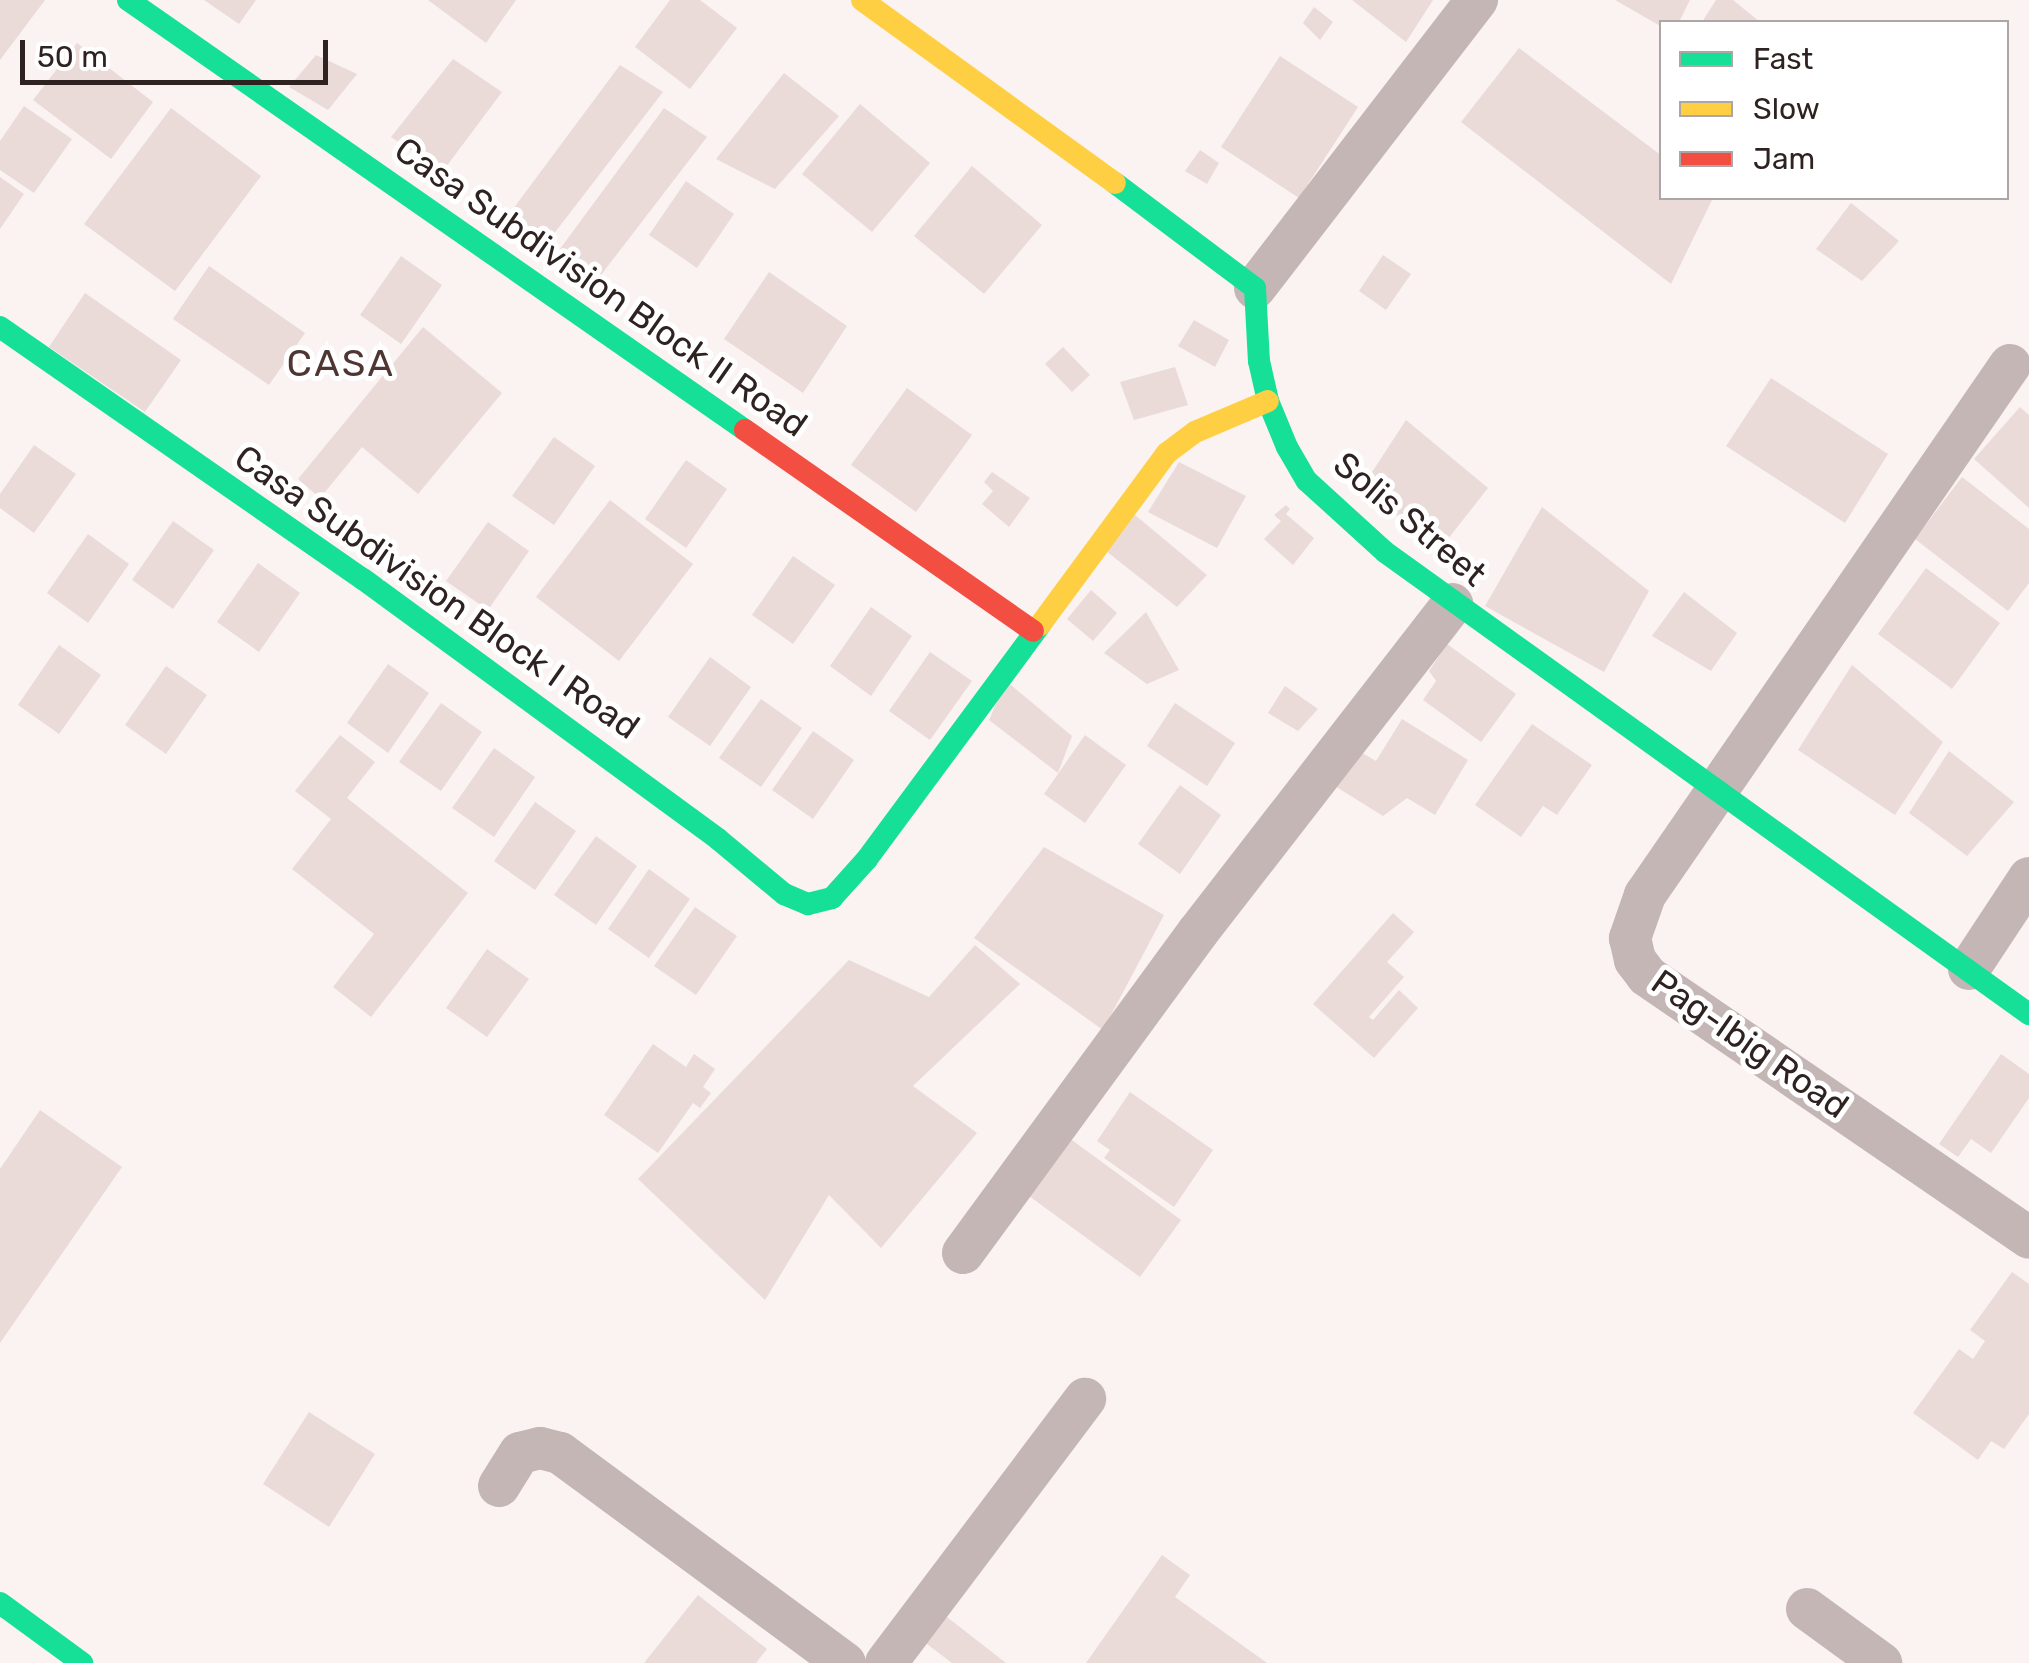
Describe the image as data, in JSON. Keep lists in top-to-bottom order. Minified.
{"streets":{"street":["Casa Subdivision Block II Road","Solis Street","Casa Subdivision Block I Road","Pag-Ibig Road"]},"crossings":[["Casa Subdivision Block II Road","Casa Subdivision Block I Road"],["Solis Street","Pag-Ibig Road"]],"districts":["CASA"],"legend":["Fast","Slow","Jam"],"scale_bar":"50 m"}
